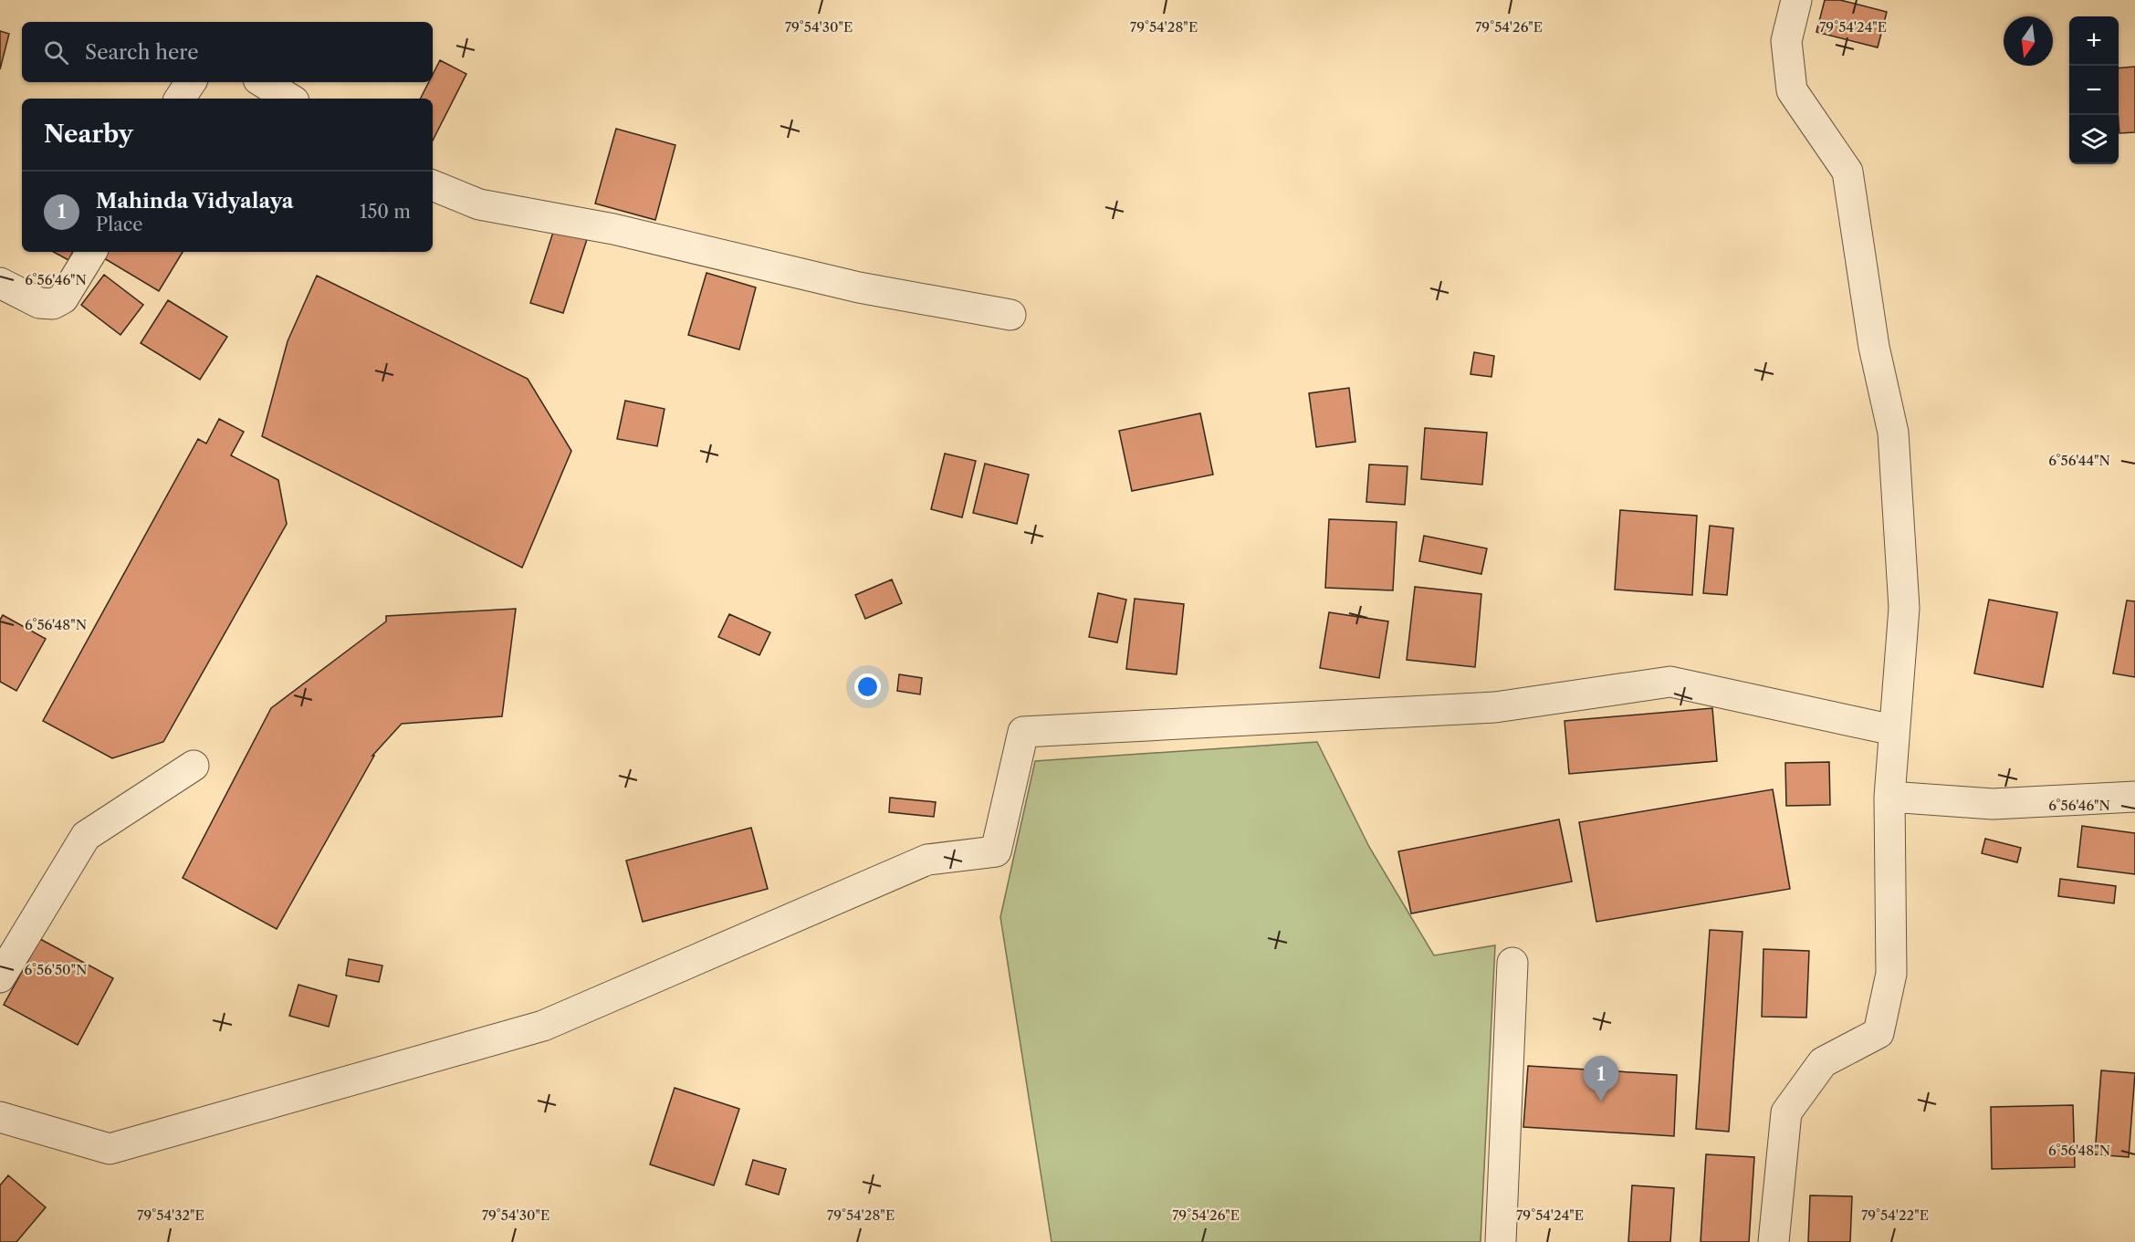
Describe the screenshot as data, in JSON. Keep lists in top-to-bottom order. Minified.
{"north":"bottom","page":{"map_buttons":["+","−"],"search":"Search here","heading":"Nearby","list":[{"mark":"1","name":"Mahinda Vidyalaya","note":"Place","value":"150 m"}],"pins":"1"},"coordinates":["79°54'30\"E","79°54'28\"E","79°54'26\"E","79°54'24\"E","6°56'46\"N","6°56'44\"N","6°56'48\"N","6°56'50\"N","79°54'32\"E","79°54'22\"E"]}
